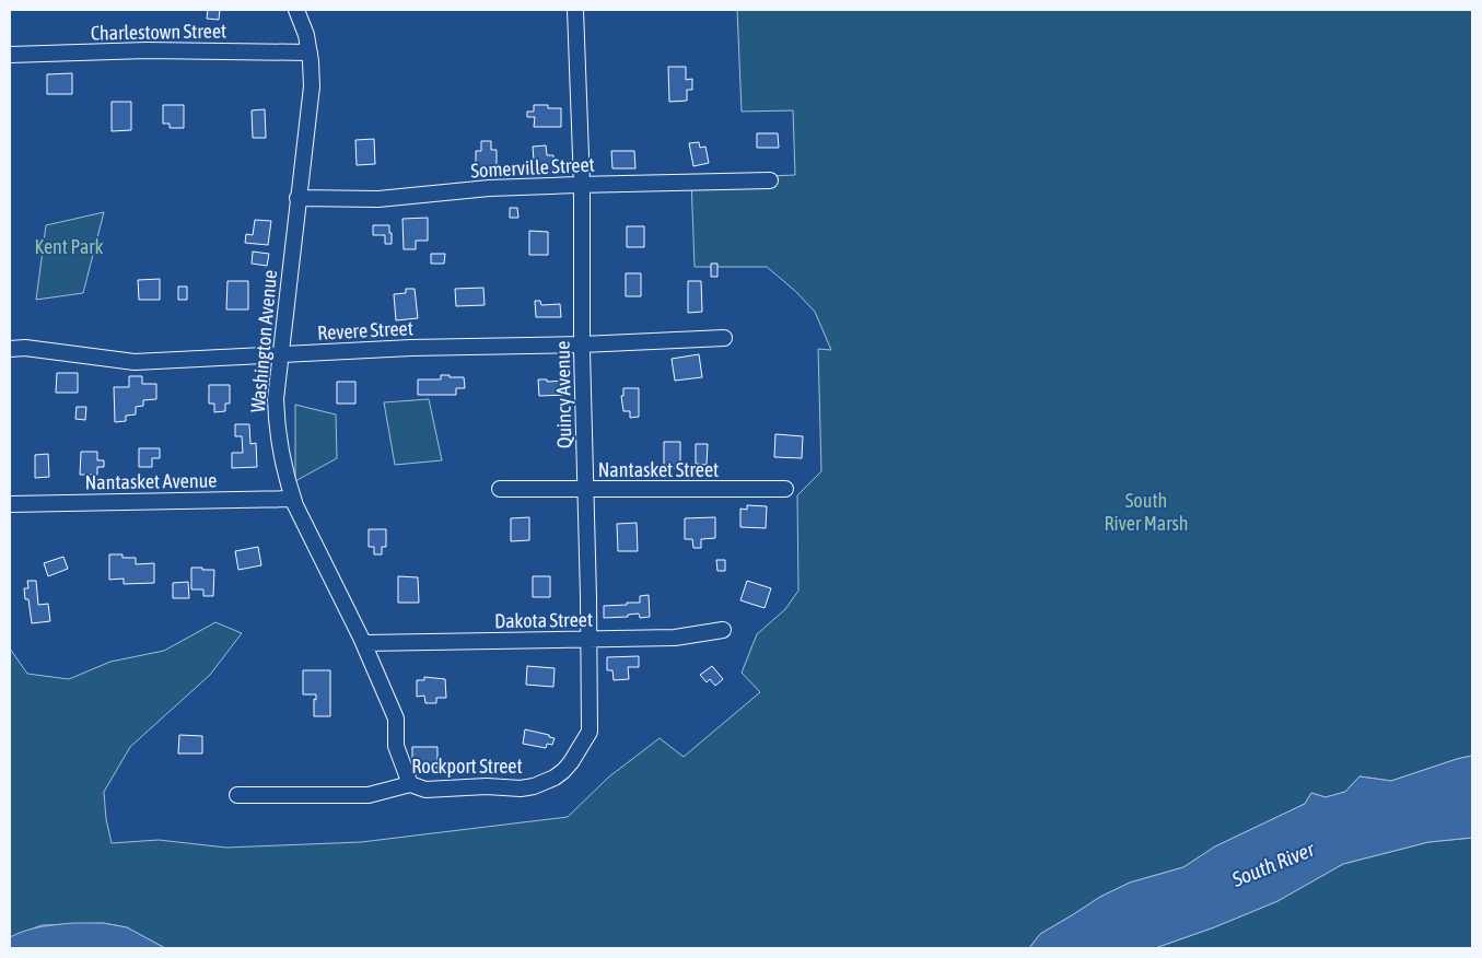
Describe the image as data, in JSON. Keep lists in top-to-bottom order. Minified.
{"streets":{"street":["Charlestown Street","Somerville Street","Revere Street","Washington Avenue","Quincy Avenue","Nantasket Street","Nantasket Avenue","Dakota Street","Rockport Street"]},"crossings":[["Charlestown Street","Washington Avenue"],["Somerville Street","Washington Avenue"],["Somerville Street","Quincy Avenue"],["Revere Street","Washington Avenue"],["Revere Street","Quincy Avenue"],["Washington Avenue","Nantasket Avenue"],["Washington Avenue","Dakota Street"],["Washington Avenue","Rockport Street"],["Quincy Avenue","Nantasket Street"],["Quincy Avenue","Dakota Street"],["Quincy Avenue","Rockport Street"]],"water":["South River"],"parks":["Kent Park","South River Marsh"]}
